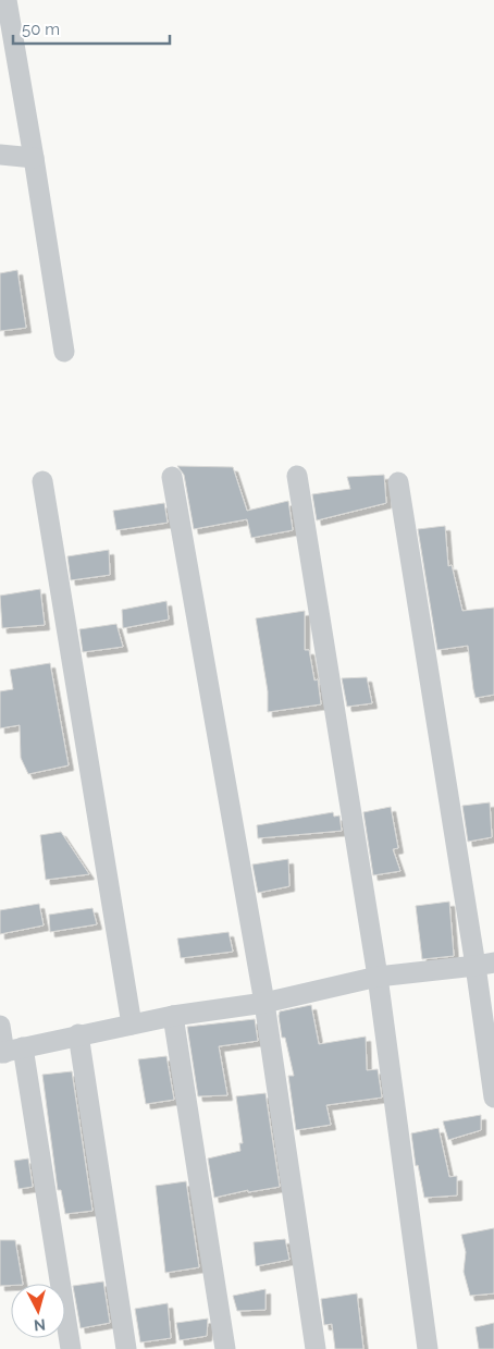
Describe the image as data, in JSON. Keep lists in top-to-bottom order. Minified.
{"scale_bar":"50 m","north":"bottom"}
